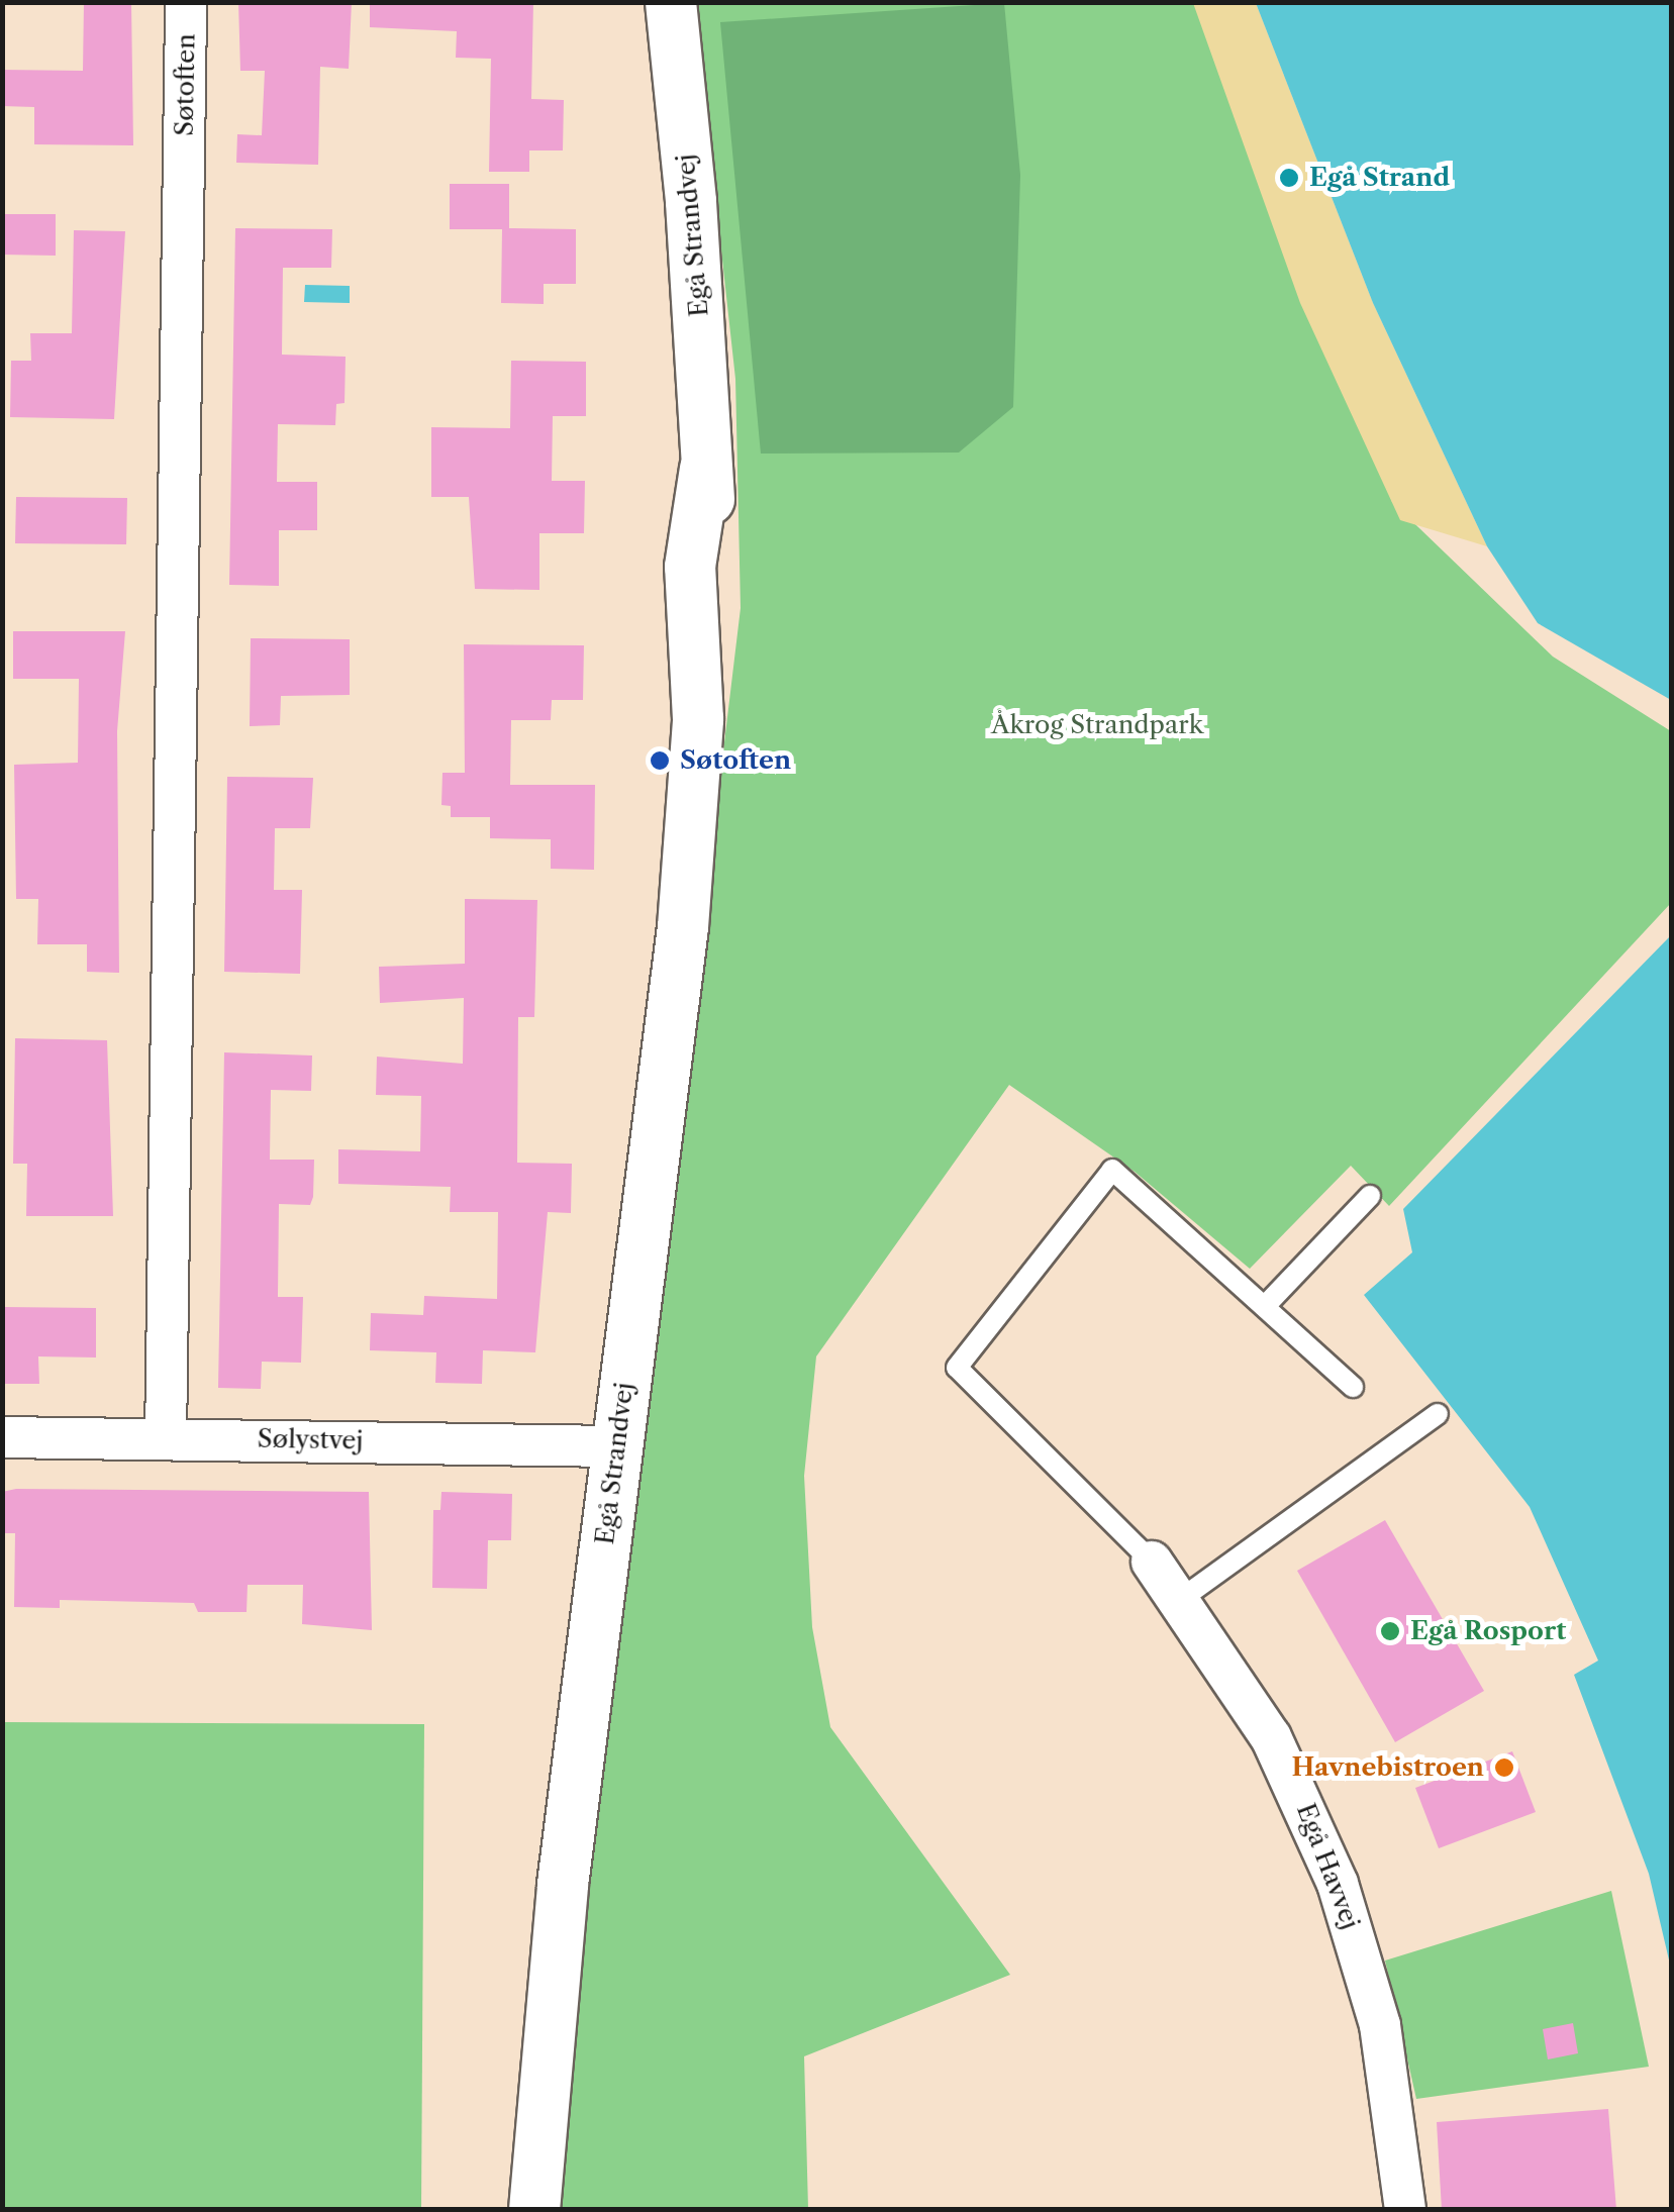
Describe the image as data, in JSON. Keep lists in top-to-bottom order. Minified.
{"streets":{"street":["Søtoften","Egå Strandvej","Sølystvej","Egå Havvej"]},"crossings":[["Søtoften","Sølystvej"],["Egå Strandvej","Sølystvej"]],"parks":["Åkrog Strandpark"],"places":["Egå Strand","Søtoften","Egå Rosport","Havnebistroen"]}
